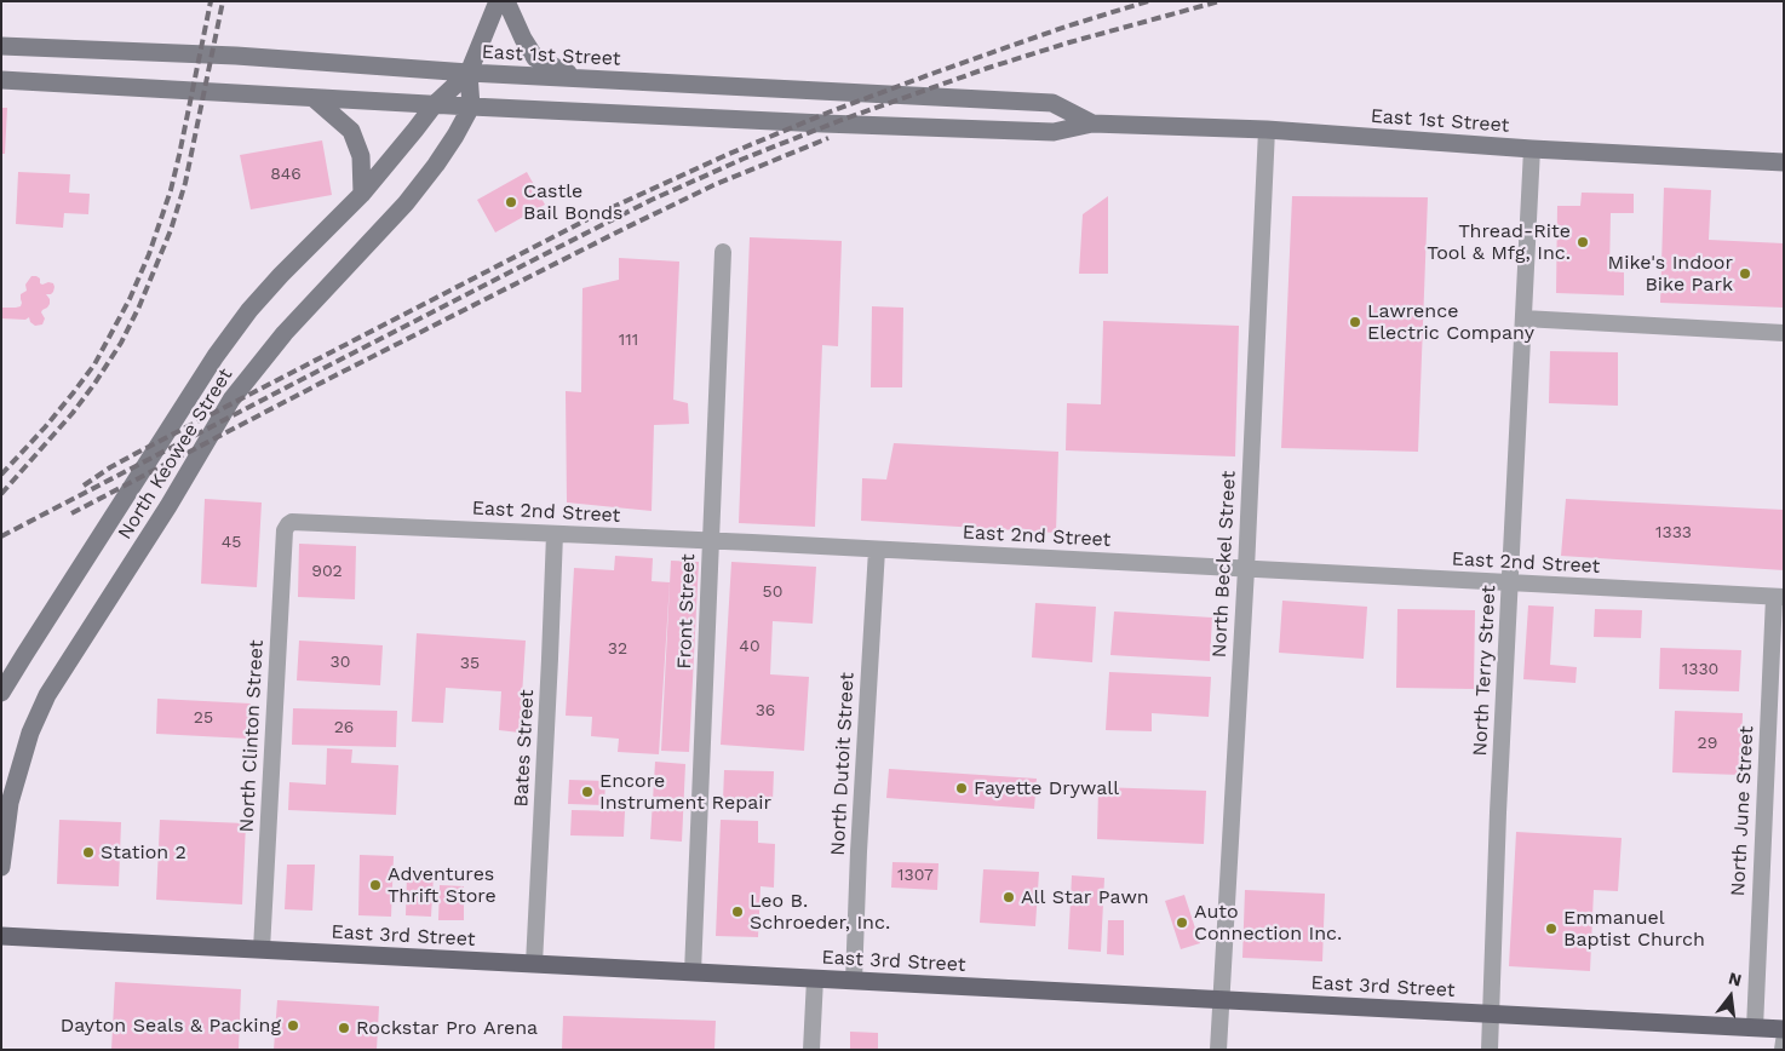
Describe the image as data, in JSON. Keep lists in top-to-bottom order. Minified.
{"streets":{"main road":["East 1st Street","North Keowee Street","East 3rd Street"],"street":["East 2nd Street","North Beckel Street","Front Street","North Terry Street","North Clinton Street","Bates Street","North Dutoit Street","North June Street"]},"crossings":[["East 1st Street","North Keowee Street"],["East 1st Street","North Beckel Street"],["East 1st Street","North Terry Street"],["East 2nd Street","North Beckel Street"],["East 2nd Street","Front Street"],["East 2nd Street","North Terry Street"],["East 2nd Street","North Clinton Street"],["East 2nd Street","Bates Street"],["East 2nd Street","North Dutoit Street"],["East 2nd Street","North June Street"],["North Beckel Street","East 3rd Street"],["Front Street","East 3rd Street"],["North Terry Street","East 3rd Street"],["North Clinton Street","East 3rd Street"],["Bates Street","East 3rd Street"],["North Dutoit Street","East 3rd Street"],["North June Street","East 3rd Street"]],"places":["Castle Bail Bonds","Thread-Rite Tool & Mfg, Inc.","Mike's Indoor Bike Park","Lawrence Electric Company","Fayette Drywall","Encore Instrument Repair","Station 2","Adventures Thrift Store","All Star Pawn","Leo B. Schroeder, Inc.","Auto Connection Inc.","Emmanuel Baptist Church","Dayton Seals & Packing","Rockstar Pro Arena"],"house_numbers":["846","111","1333","45","902","50","40","32","30","35","1330","36","25","26","29","1307"],"north":"top"}
